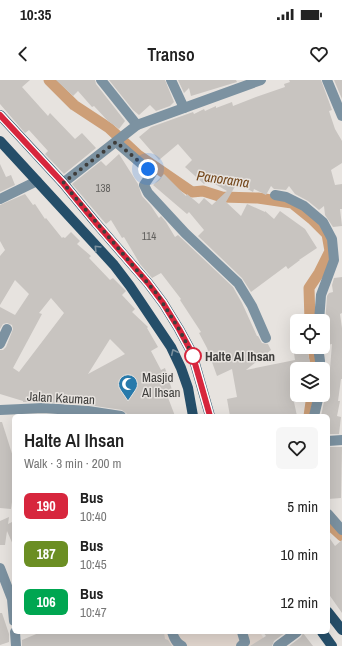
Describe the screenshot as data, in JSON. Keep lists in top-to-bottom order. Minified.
{"streets":{"street":["Jalan Kauman"]},"water":["Panorama"],"places":{"other":["Halte Al Ihsan"],"mosque":["Masjid Al Ihsan"]},"lines":["bus line 190"],"house_numbers":["138","114"],"page":{"status":"10:35","header":"Transo","heading":["Halte Al Ihsan","Walk · 3 min · 200 m"],"list":[{"mark":"190","name":"Bus","note":"10:40","value":"5 min"},{"mark":"187","name":"Bus","note":"10:45","value":"10 min"},{"mark":"106","name":"Bus","note":"10:47","value":"12 min"}]}}
